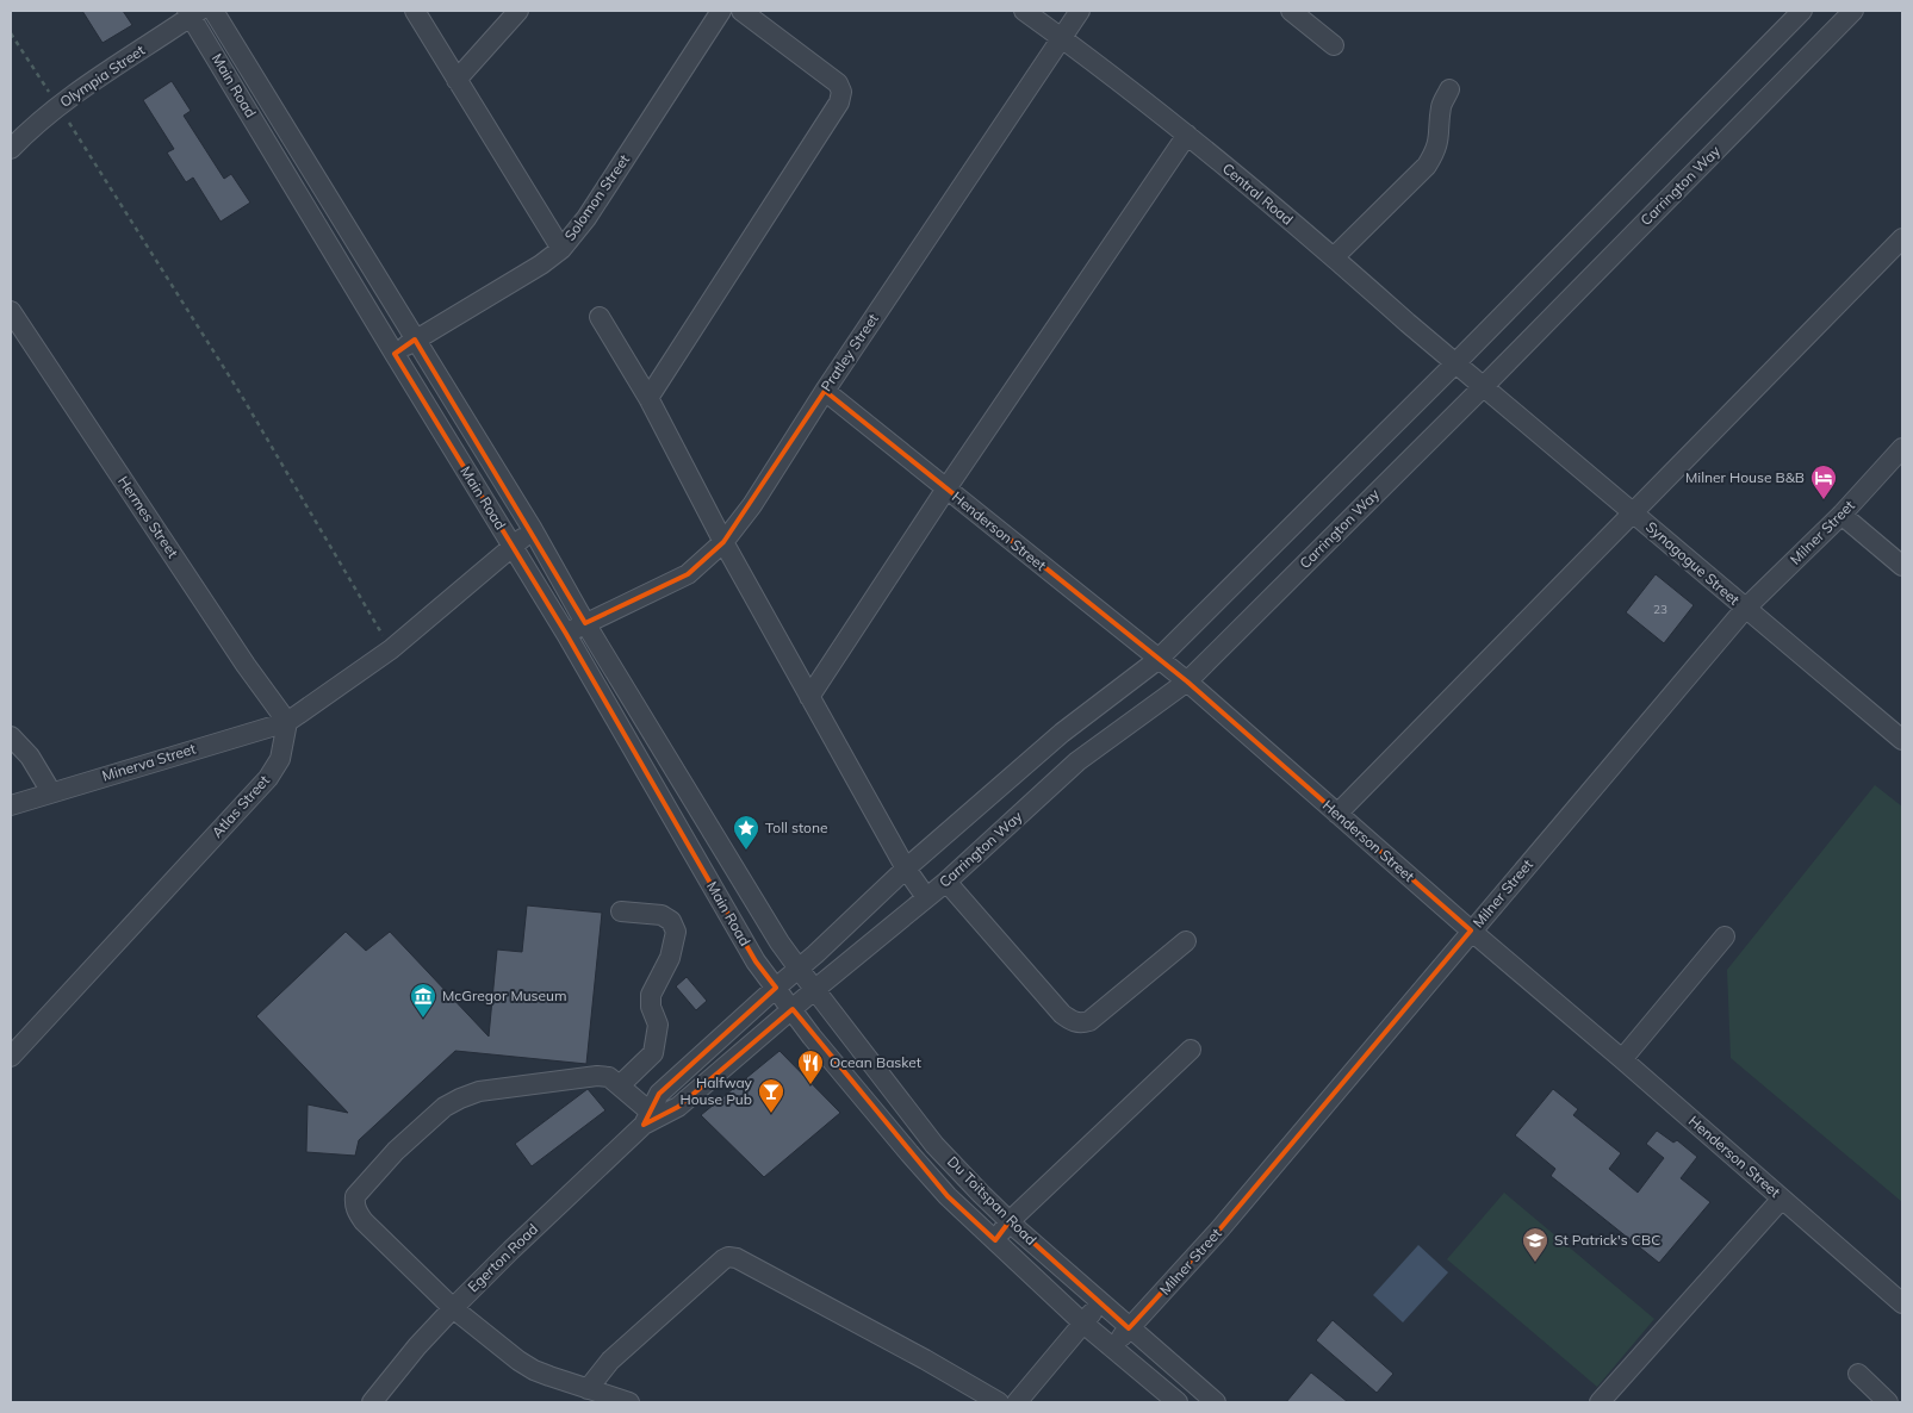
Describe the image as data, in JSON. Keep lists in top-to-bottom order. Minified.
{"streets":{"street":["Olympia Street","Main Road","Carrington Way","Central Road","Solomon Street","Pratley Street","Hermes Street","Henderson Street","Milner Street","Synagogue Street","Minerva Street","Atlas Street","Du Toitspan Road","Egerton Road"]},"crossings":[["Olympia Street","Main Road"],["Main Road","Solomon Street"],["Main Road","Pratley Street"],["Main Road","Du Toitspan Road"],["Main Road","Egerton Road"],["Carrington Way","Central Road"],["Carrington Way","Henderson Street"],["Carrington Way","Synagogue Street"],["Carrington Way","Du Toitspan Road"],["Carrington Way","Egerton Road"],["Central Road","Pratley Street"],["Central Road","Synagogue Street"],["Pratley Street","Henderson Street"],["Hermes Street","Minerva Street"],["Hermes Street","Atlas Street"],["Henderson Street","Milner Street"],["Milner Street","Synagogue Street"],["Milner Street","Du Toitspan Road"],["Minerva Street","Atlas Street"],["Du Toitspan Road","Egerton Road"]],"places":{"hotel":["Milner House B&B"],"place":["Toll stone"],"museum":["McGregor Museum"],"restaurant":["Ocean Basket"],"bar":["Halfway House Pub"],"school or university":["St Patrick's CBC"]},"house_numbers":["23"]}
